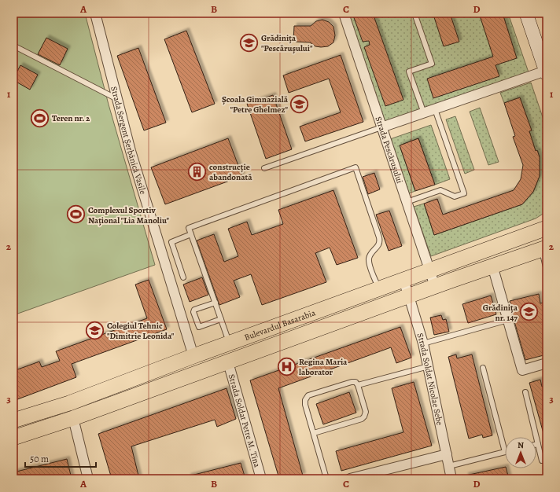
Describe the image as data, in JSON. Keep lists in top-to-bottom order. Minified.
{"streets":{"main road":["Bulevardul Basarabia"],"street":["Strada Sergent Șerbănică Vasile","Strada Pescărușului","Strada Soldat Nicolae Sebe","Strada Soldat Petre M. Tina"]},"crossings":[["Strada Sergent Șerbănică Vasile","Bulevardul Basarabia"],["Strada Pescărușului","Bulevardul Basarabia"],["Bulevardul Basarabia","Strada Soldat Nicolae Sebe"],["Bulevardul Basarabia","Strada Soldat Petre M. Tina"]],"places":{"school or university":["Grădinița \"Pescărușului\"","Școala Gimnazială \"Petre Ghelmez\"","Grădinița nr. 147","Colegiul Tehnic \"Dimitrie Leonida\""],"sports":["Teren nr. 2","Complexul Sportiv Național \"Lia Manoliu\""],"building":["construcție abandonată"],"hospital":["Regina Maria laborator"]},"scale_bar":"50 m","north":"top","grid":{"columns":["A","B","C","D"],"rows":["1","2","3"]}}
